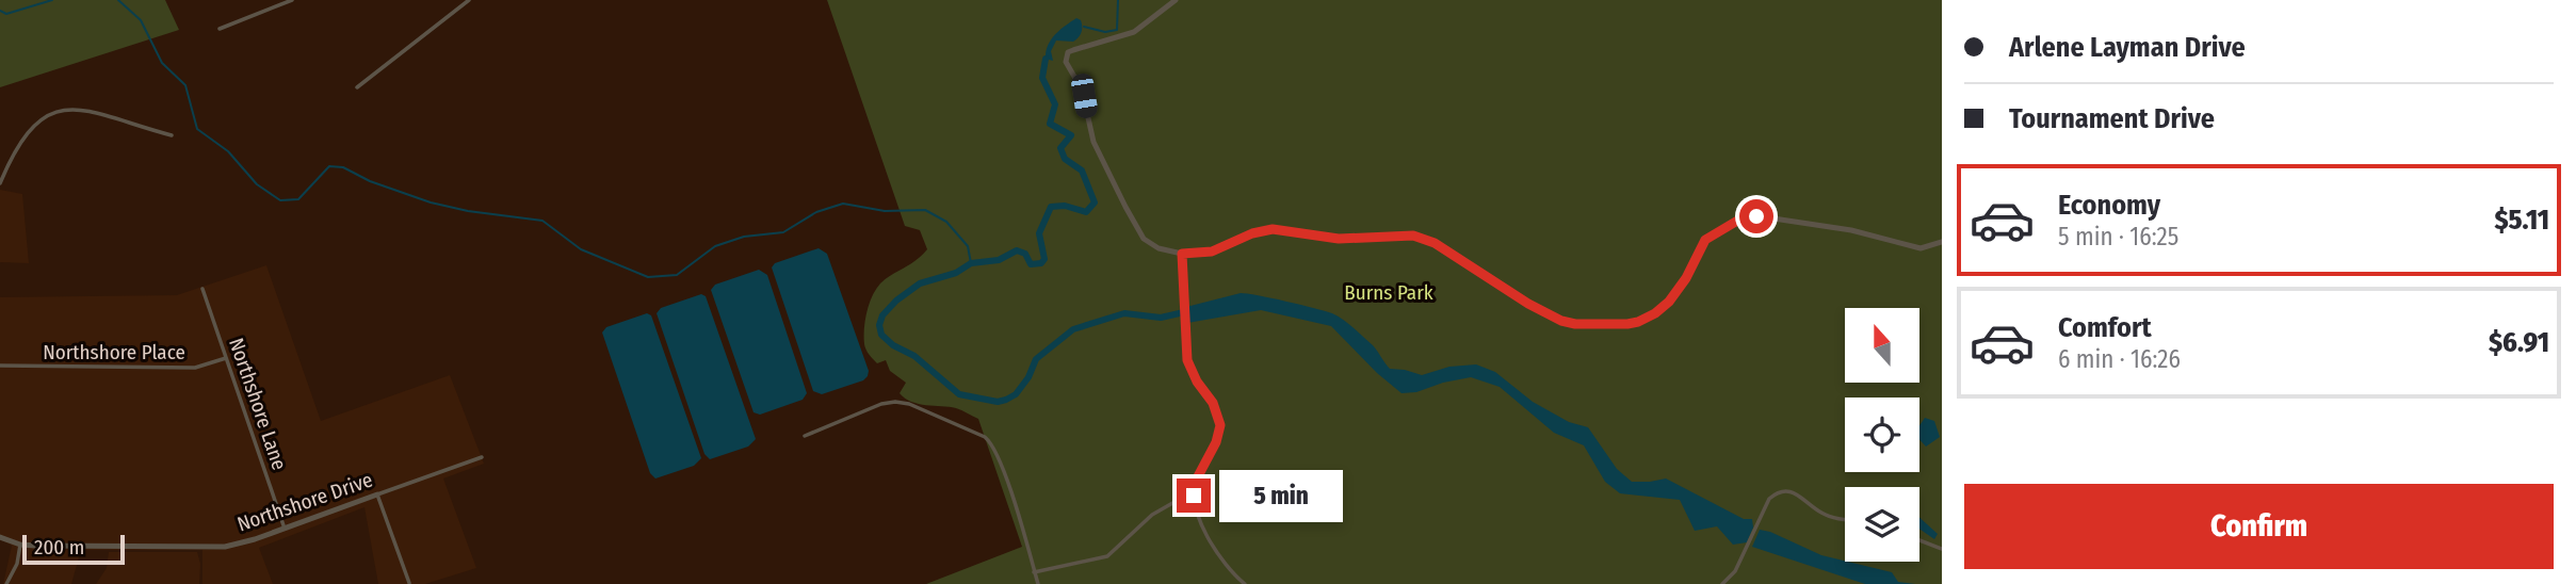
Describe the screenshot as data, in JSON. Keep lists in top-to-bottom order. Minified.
{"streets":{"street":["Northshore Place","Northshore Lane","Northshore Drive"]},"crossings":[["Northshore Place","Northshore Lane"],["Northshore Lane","Northshore Drive"]],"parks":["Burns Park"],"scale_bar":"200 m","north":"top","page":{"banner":["Arlene Layman Drive","Tournament Drive"],"list":[{"name":"Economy","note":"5 min · 16:25","value":"$5.11"},{"name":"Comfort","note":"6 min · 16:26","value":"$6.91"}],"buttons":"Confirm","bubble":"5 min","scale":"200 m"}}
